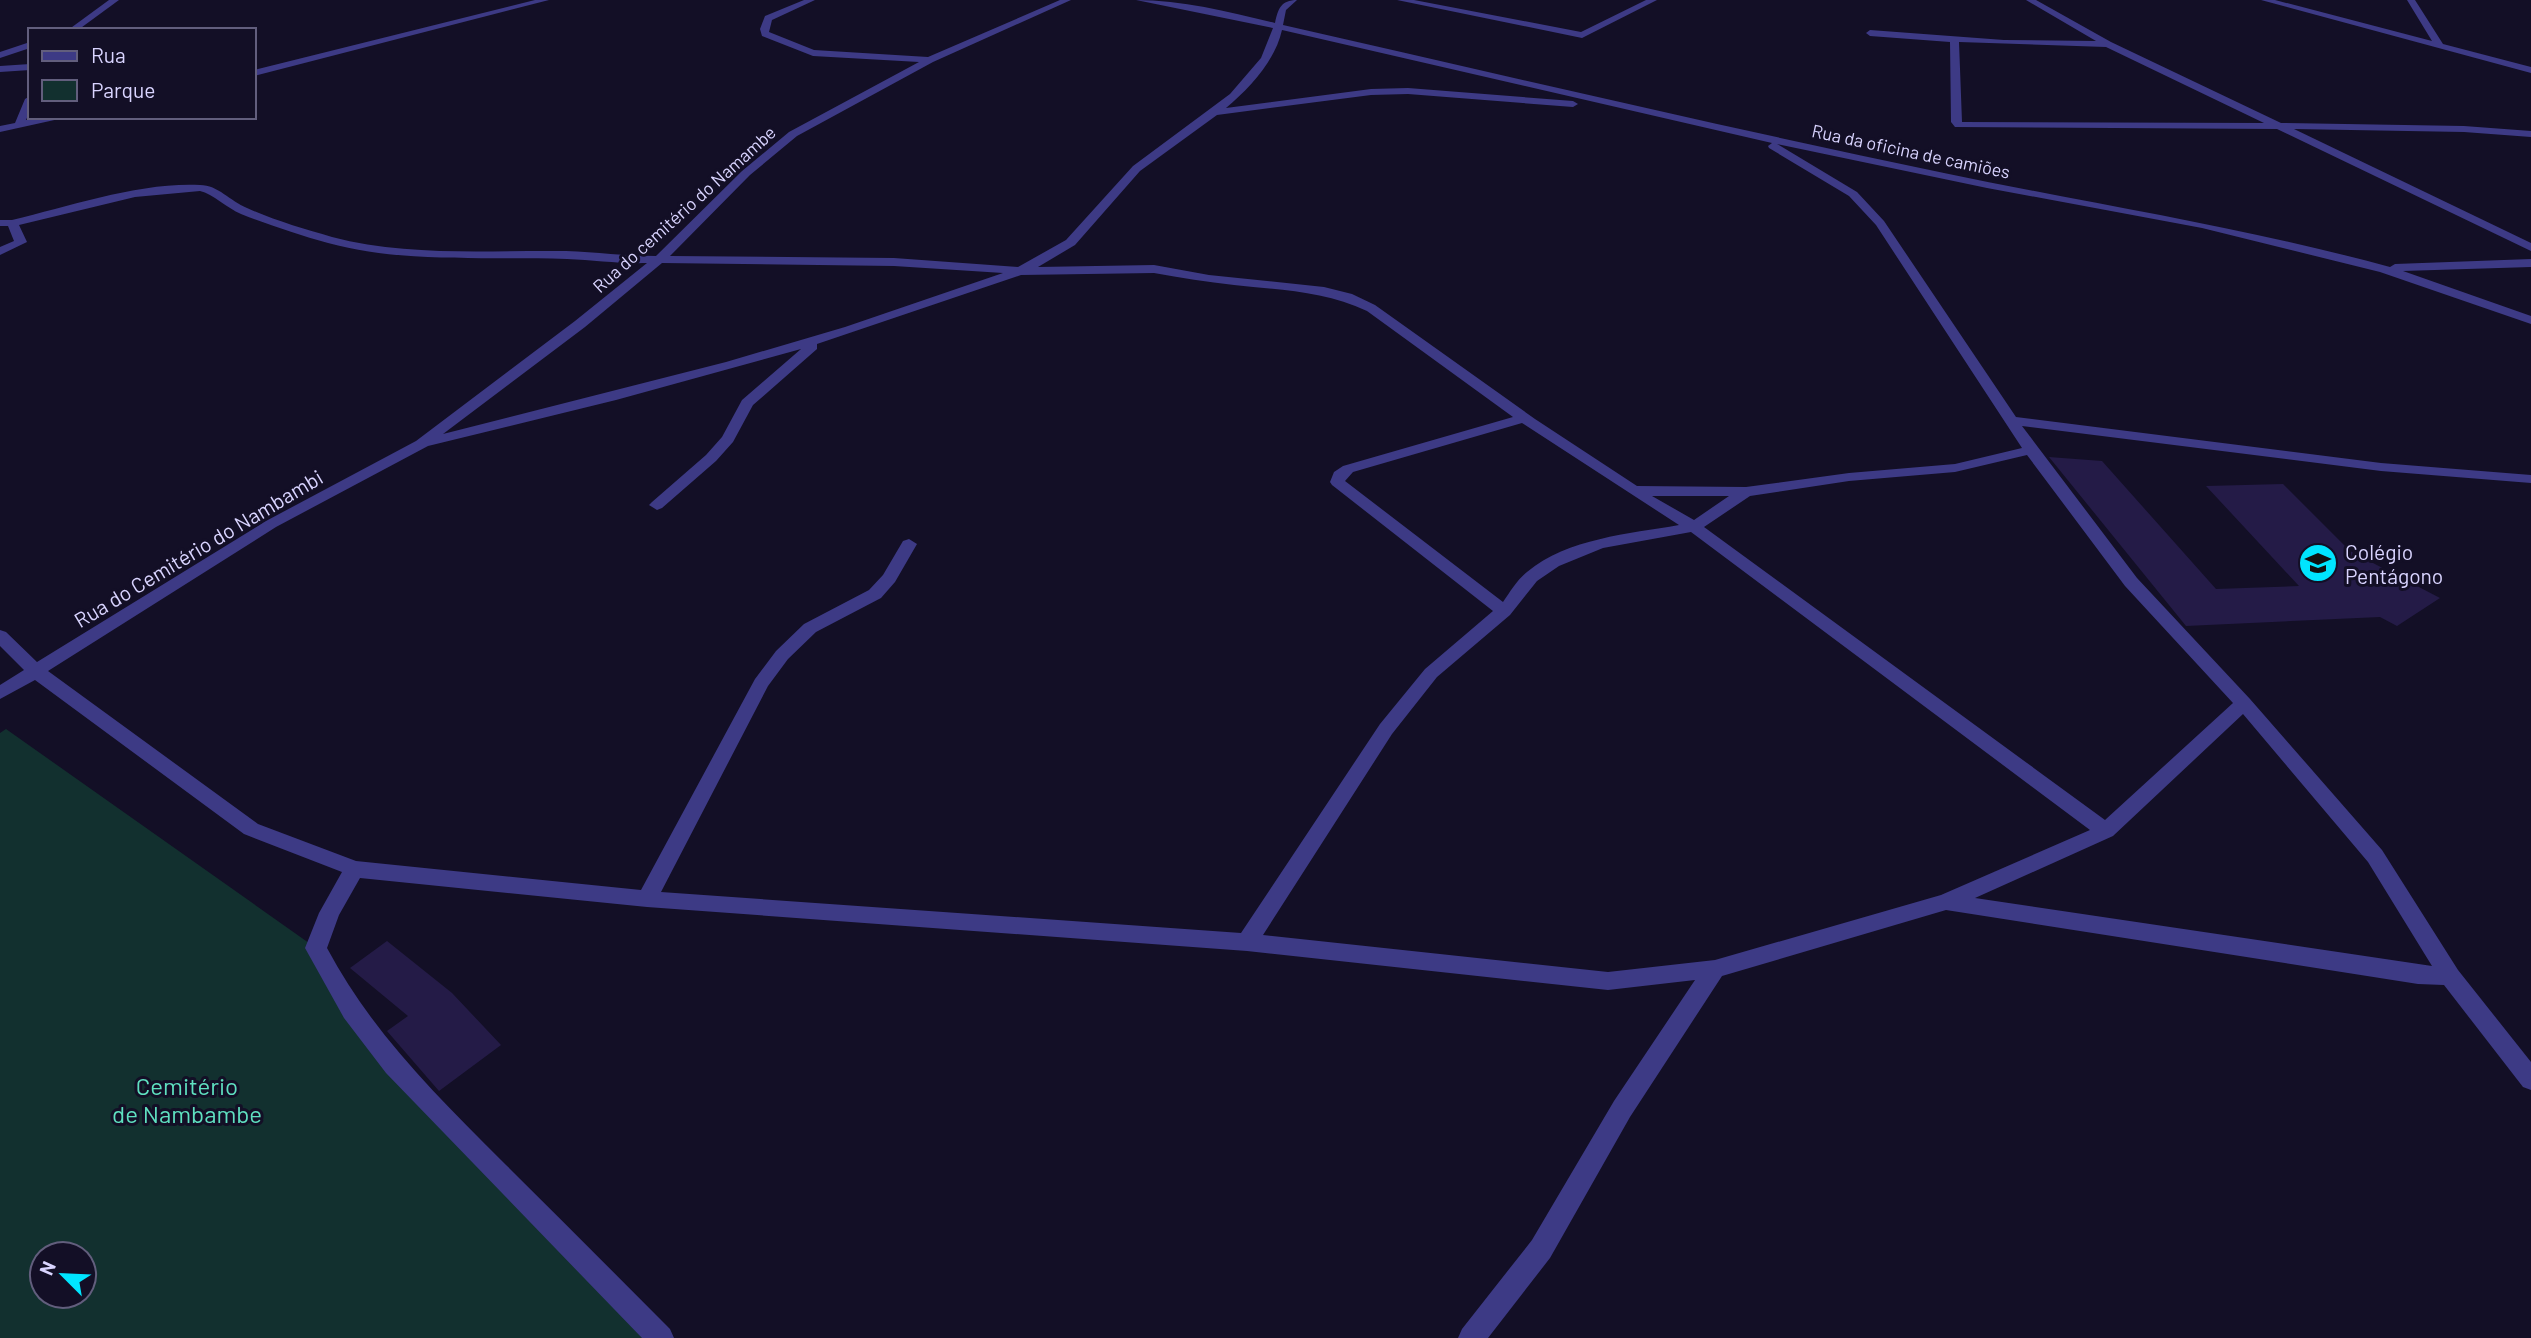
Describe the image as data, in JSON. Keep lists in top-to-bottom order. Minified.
{"streets":{"street":["Rua da oficina de camiões","Rua do cemitério do Namambe","Rua do Cemitério do Nambambi"]},"crossings":[["Rua do cemitério do Namambe","Rua do Cemitério do Nambambi"]],"parks":["Cemitério de Nambambe"],"places":{"school or university":["Colégio Pentágono"]},"legend":["Rua","Parque"],"north":"top left"}
